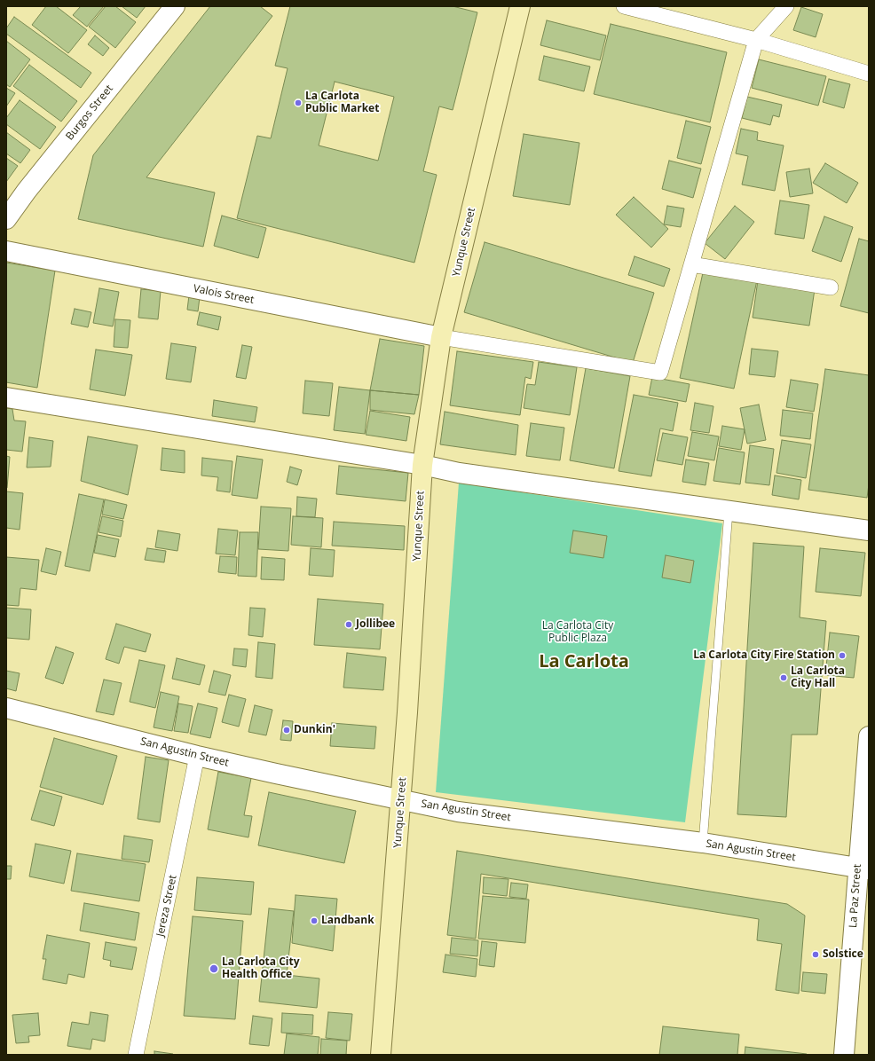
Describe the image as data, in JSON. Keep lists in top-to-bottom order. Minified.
{"streets":{"main road":["Yunque Street"],"street":["Burgos Street","Valois Street","San Agustin Street","La Paz Street","Jereza Street"]},"crossings":[["Yunque Street","Valois Street"],["Yunque Street","San Agustin Street"],["San Agustin Street","La Paz Street"],["San Agustin Street","Jereza Street"]],"districts":["La Carlota"],"parks":["La Carlota City Public Plaza"],"places":["La Carlota Public Market","Jollibee","La Carlota City Fire Station","La Carlota City Hall","Dunkin'","Landbank","Solstice","La Carlota City Health Office"]}
